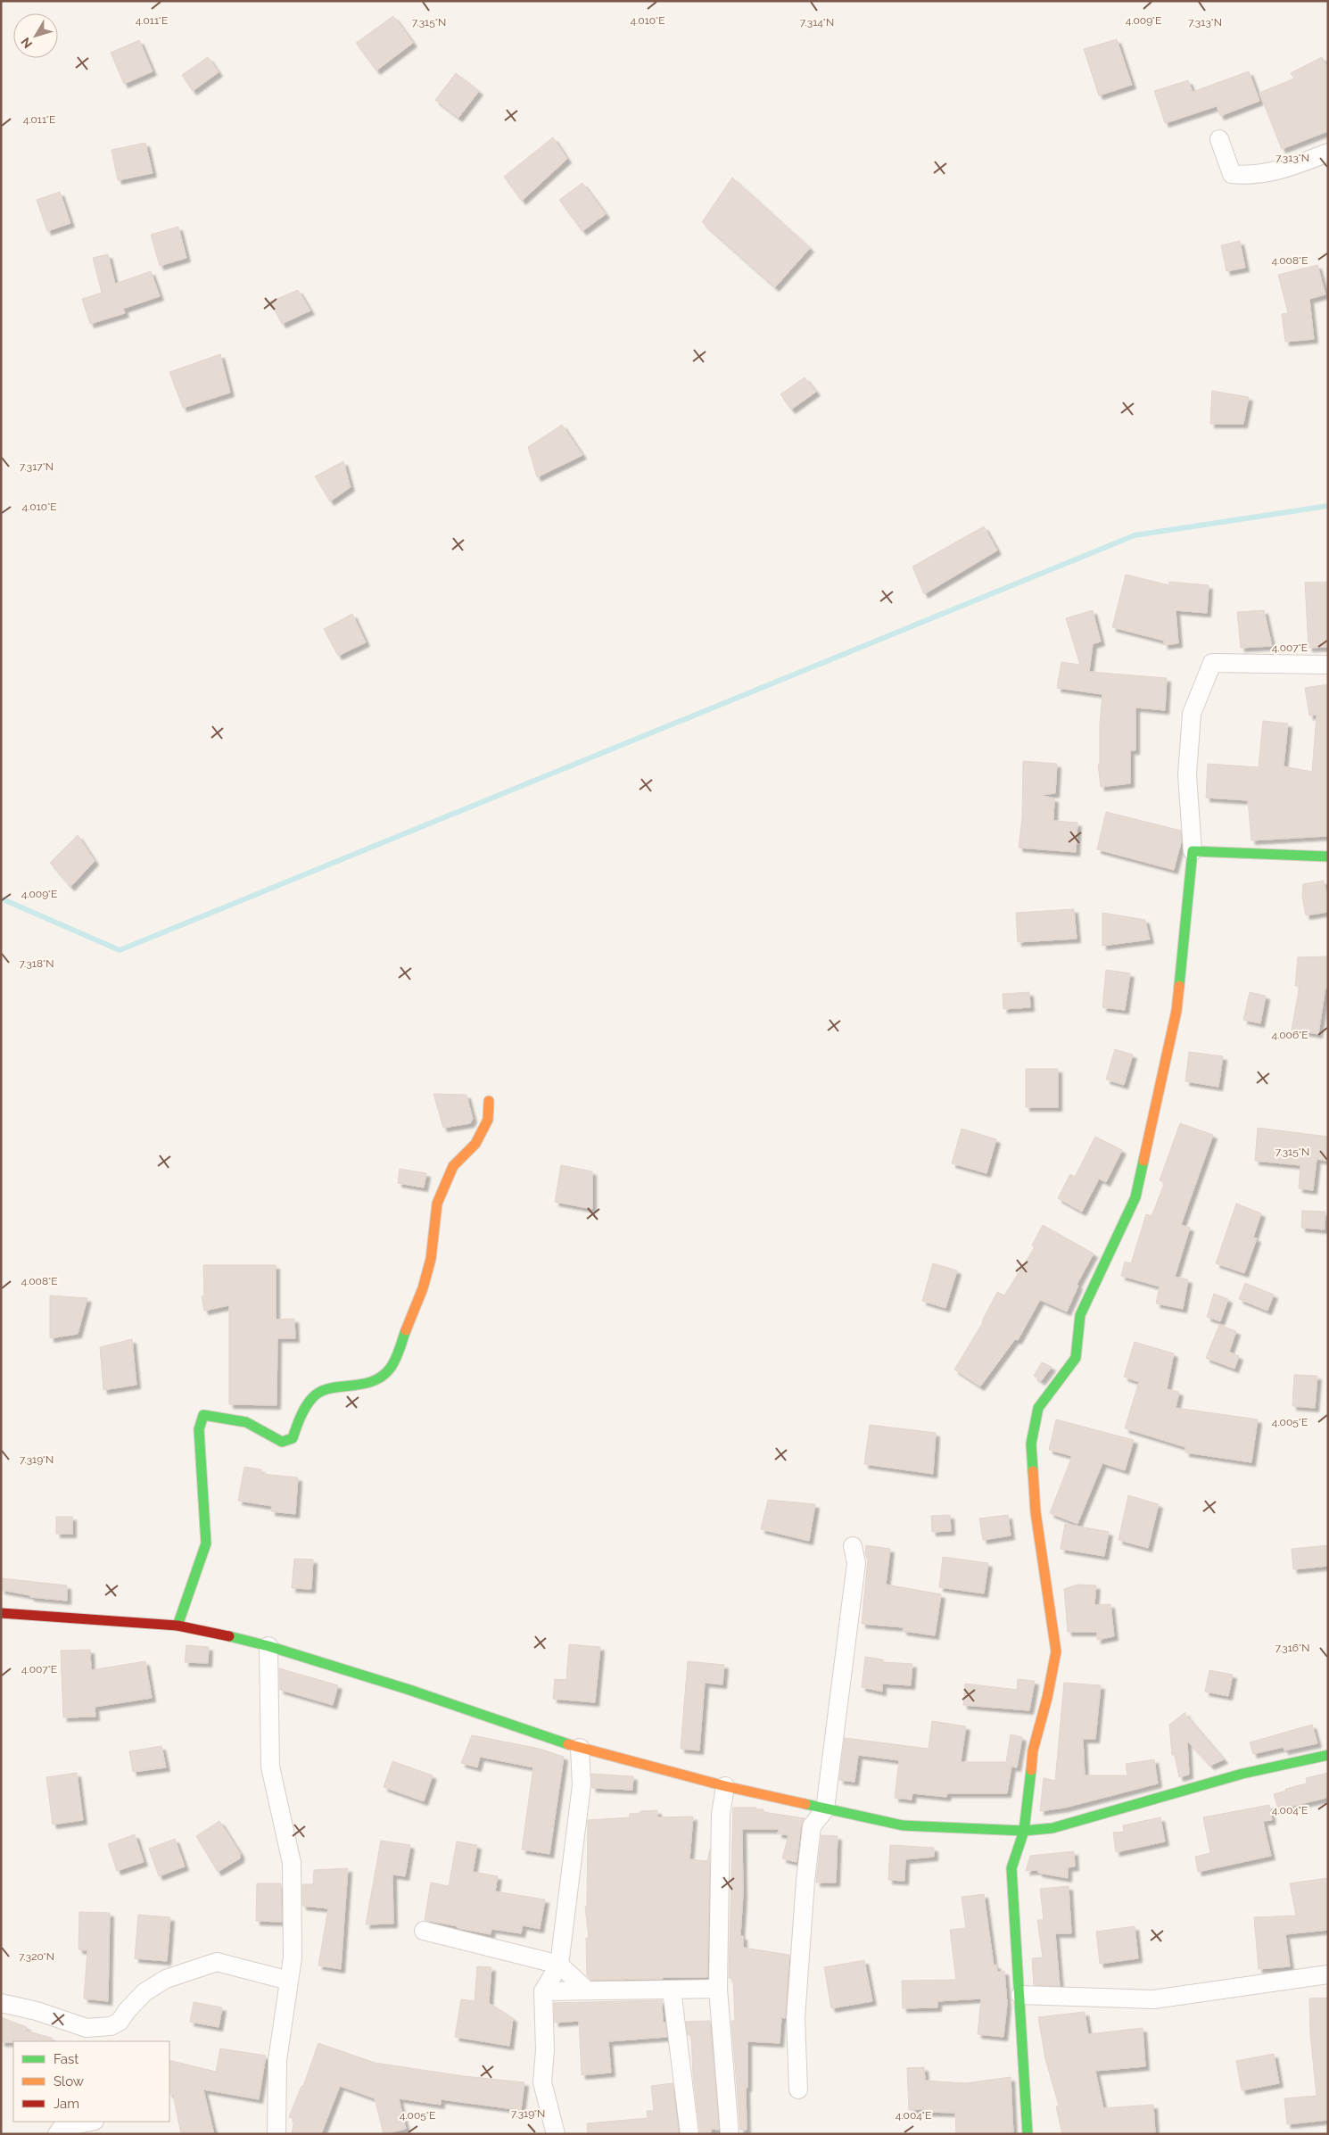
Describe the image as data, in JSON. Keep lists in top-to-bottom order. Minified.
{"legend":["Fast","Slow","Jam"],"north":"bottom left","coordinates":["4.011°E","4.010°E","4.009°E","7.315°N","7.314°N","7.313°N","4.008°E","7.317°N","4.007°E","7.318°N","4.006°E","4.005°E","7.319°N","7.316°N","4.004°E","7.320°N"]}
